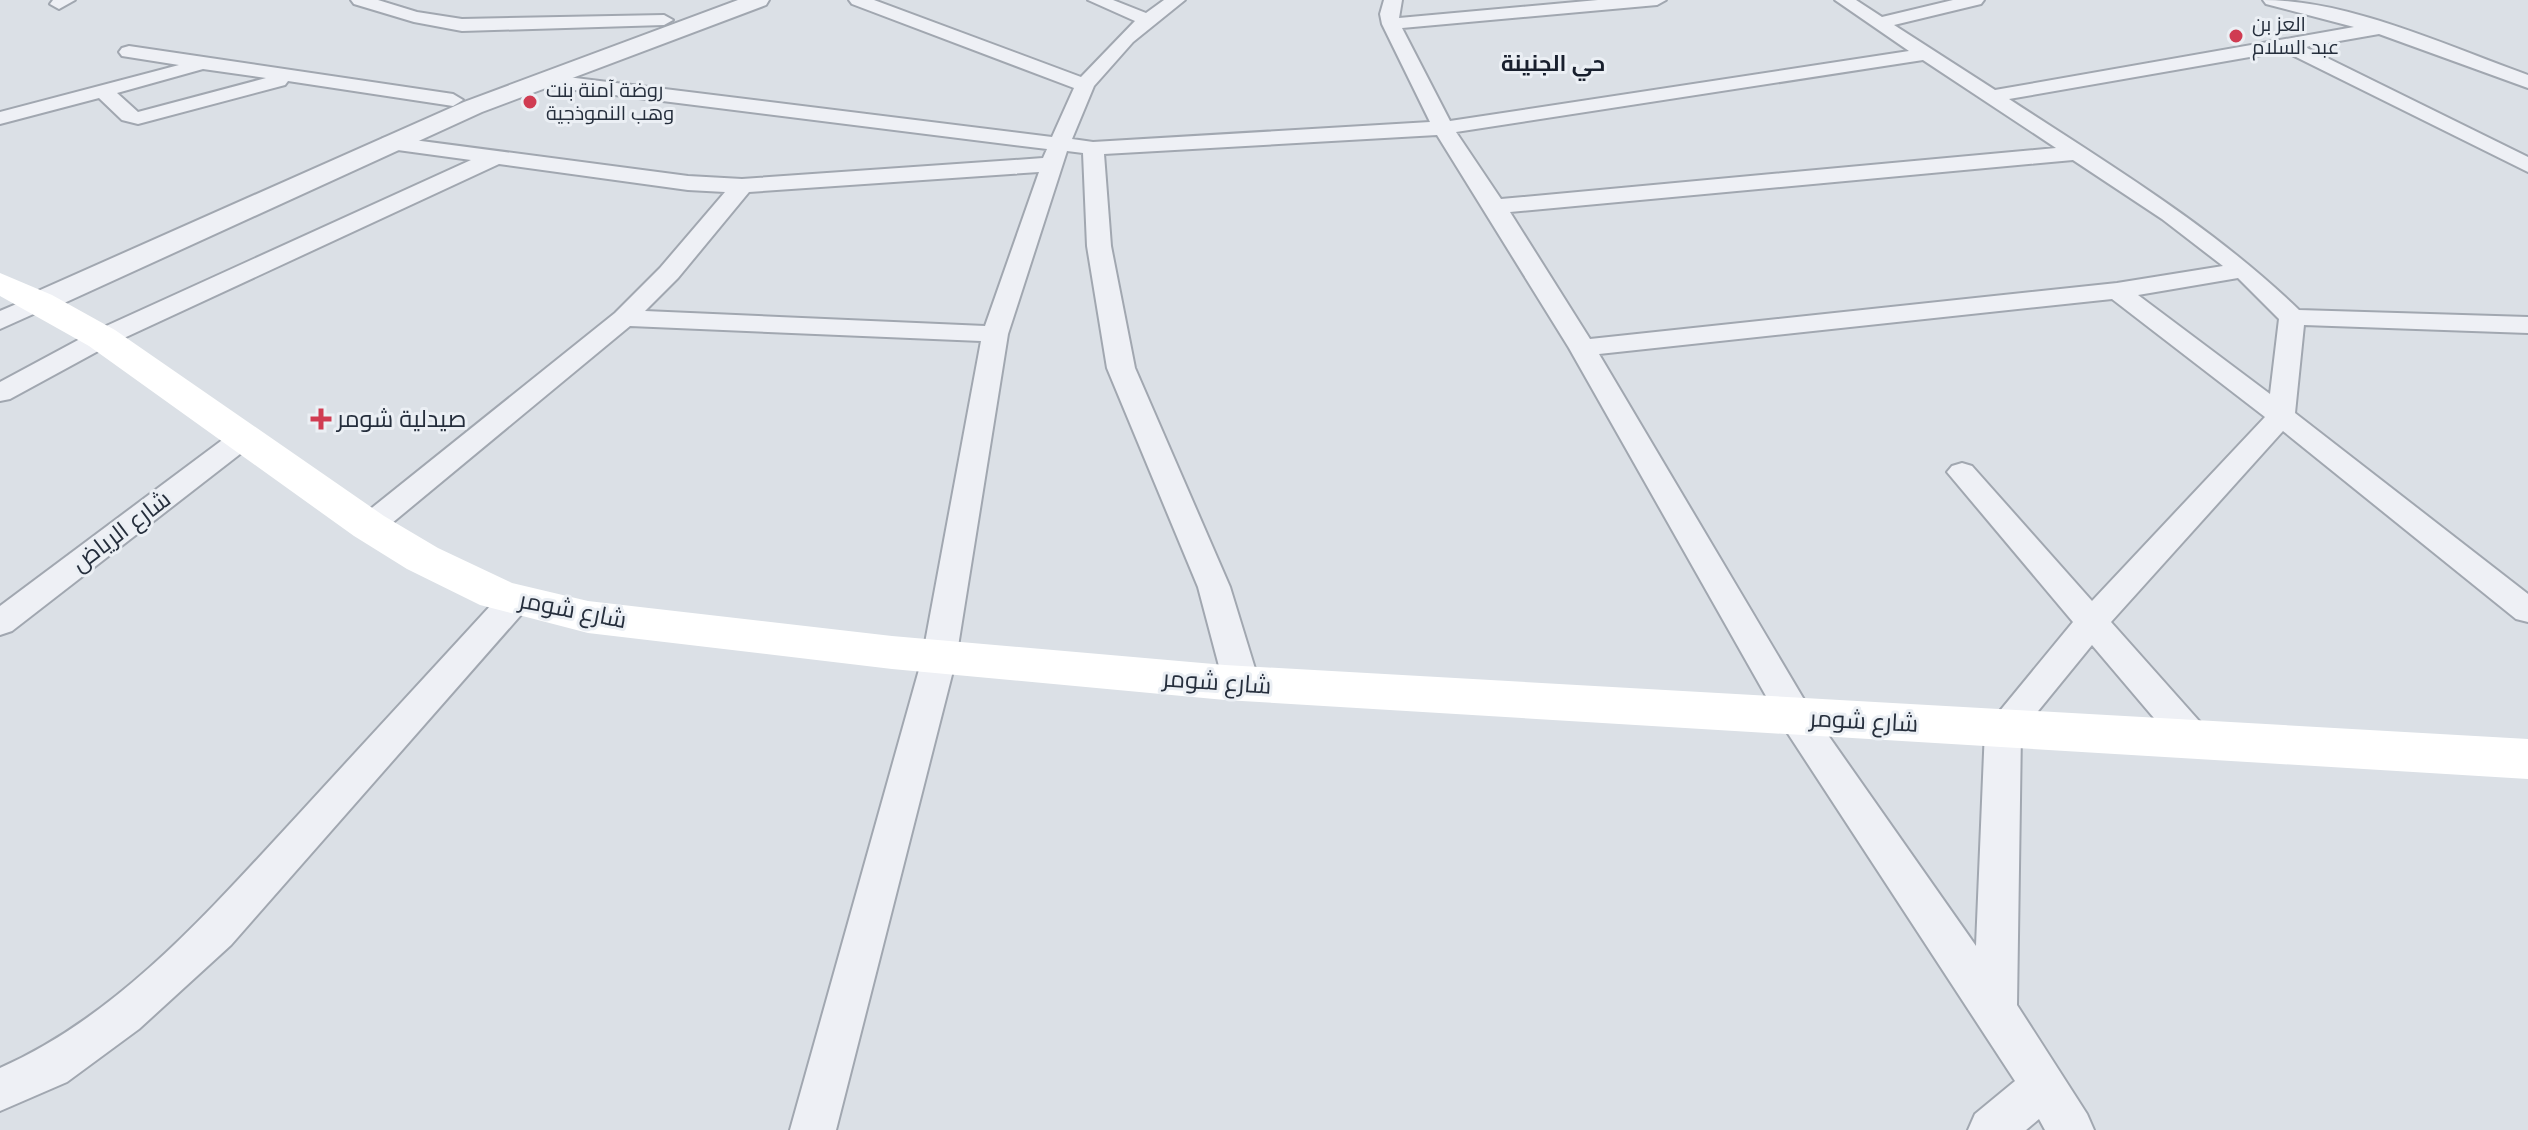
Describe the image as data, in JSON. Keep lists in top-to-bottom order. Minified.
{"streets":{"main road":["شارع شومر"],"street":["شارع الرياض"]},"crossings":[["شارع الرياض","شارع شومر"]],"districts":["حي الجنينة"],"places":{"other":["العز بن عبد السلام","روضة آمنة بنت وهب النموذجية"],"health":["صيدلية شومر"]}}
